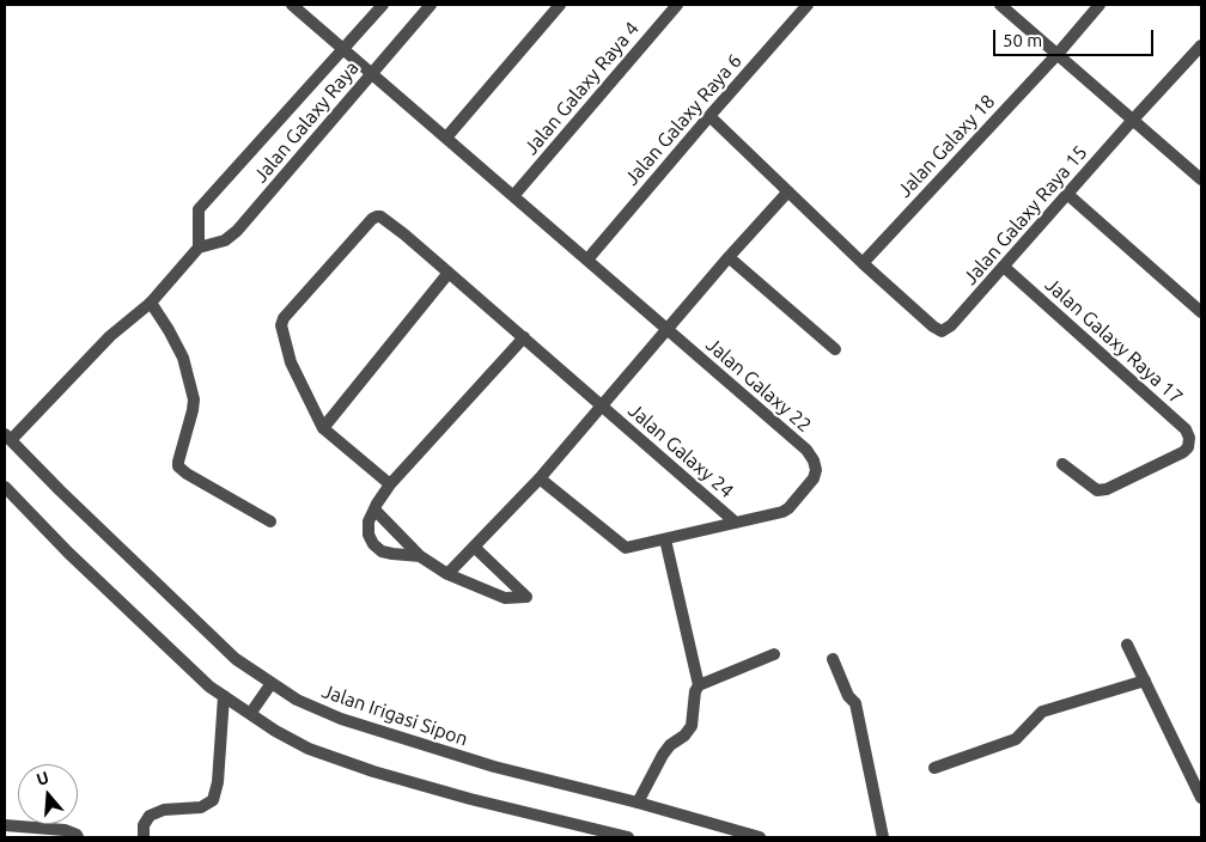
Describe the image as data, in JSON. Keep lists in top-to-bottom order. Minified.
{"streets":{"street":["Jalan Galaxy Raya 4","Jalan Galaxy Raya 6","Jalan Galaxy Raya","Jalan Galaxy 18","Jalan Galaxy Raya 15","Jalan Galaxy Raya 17","Jalan Galaxy 22","Jalan Galaxy 24","Jalan Irigasi Sipon"]},"crossings":[["Jalan Galaxy Raya 4","Jalan Galaxy 22"],["Jalan Galaxy Raya 6","Jalan Galaxy 22"],["Jalan Galaxy Raya","Jalan Galaxy 22"],["Jalan Galaxy 18","Jalan Galaxy Raya 15"],["Jalan Galaxy Raya 15","Jalan Galaxy Raya 17"],["Jalan Galaxy 22","Jalan Galaxy 24"]],"scale_bar":"50 m","north":"top"}
